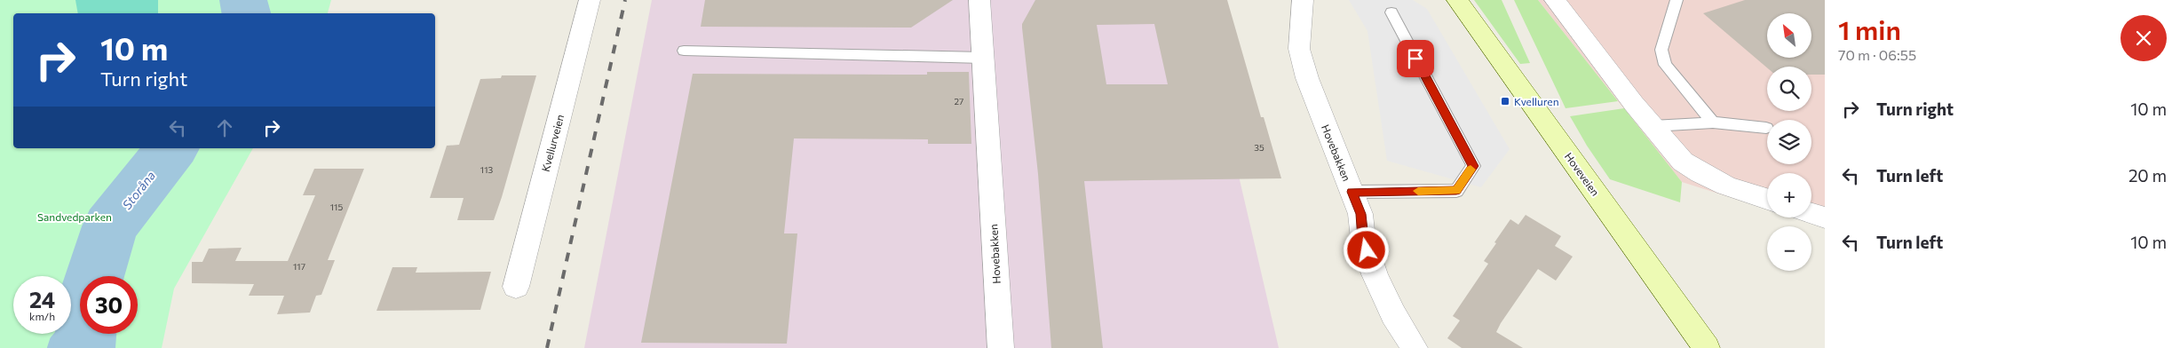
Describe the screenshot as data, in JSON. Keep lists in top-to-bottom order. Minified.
{"streets":{"main road":["Hoveveien"],"street":["Kvellurveien","Hovebakken"]},"water":["Storåna"],"parks":["Sandvedparken"],"places":{"transit":["Kvelluren"]},"house_numbers":["27","35","113","115","117"],"north":"top left","page":{"heading":["1 min","70 m · 06:55"],"map_buttons":["+","−"],"turn":["10 m","Turn right"],"list":[{"name":"Turn right","value":"10 m"},{"name":"Turn left","value":"20 m"},{"name":"Turn left","value":"10 m"}],"speed":"24 km/h","limit":"30"}}
